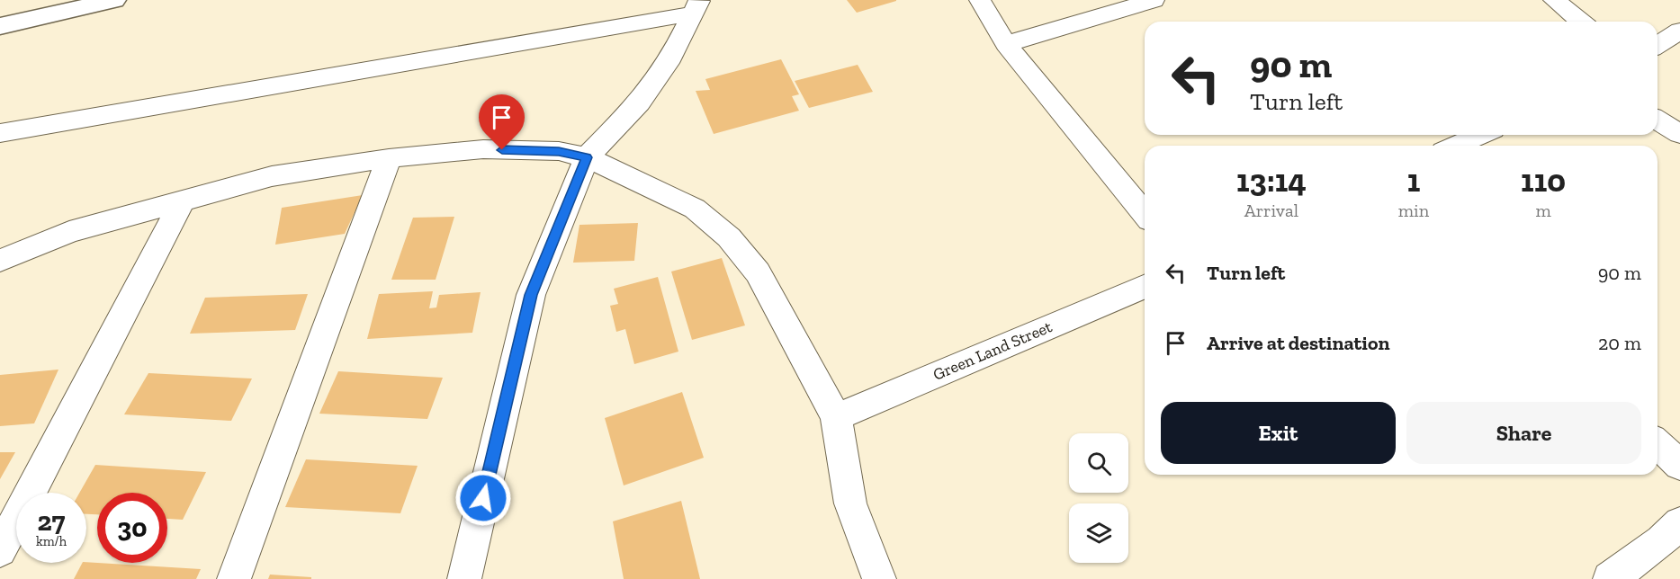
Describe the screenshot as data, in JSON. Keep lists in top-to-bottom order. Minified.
{"streets":{"street":["Green Land Street"]},"page":{"turn":["90 m","Turn left"],"eta":["13:14","Arrival","1","min","110","m"],"list":[{"name":"Turn left","value":"90 m"},{"name":"Arrive at destination","value":"20 m"}],"buttons":["Exit","Share"],"speed":"27 km/h","limit":"30"}}
